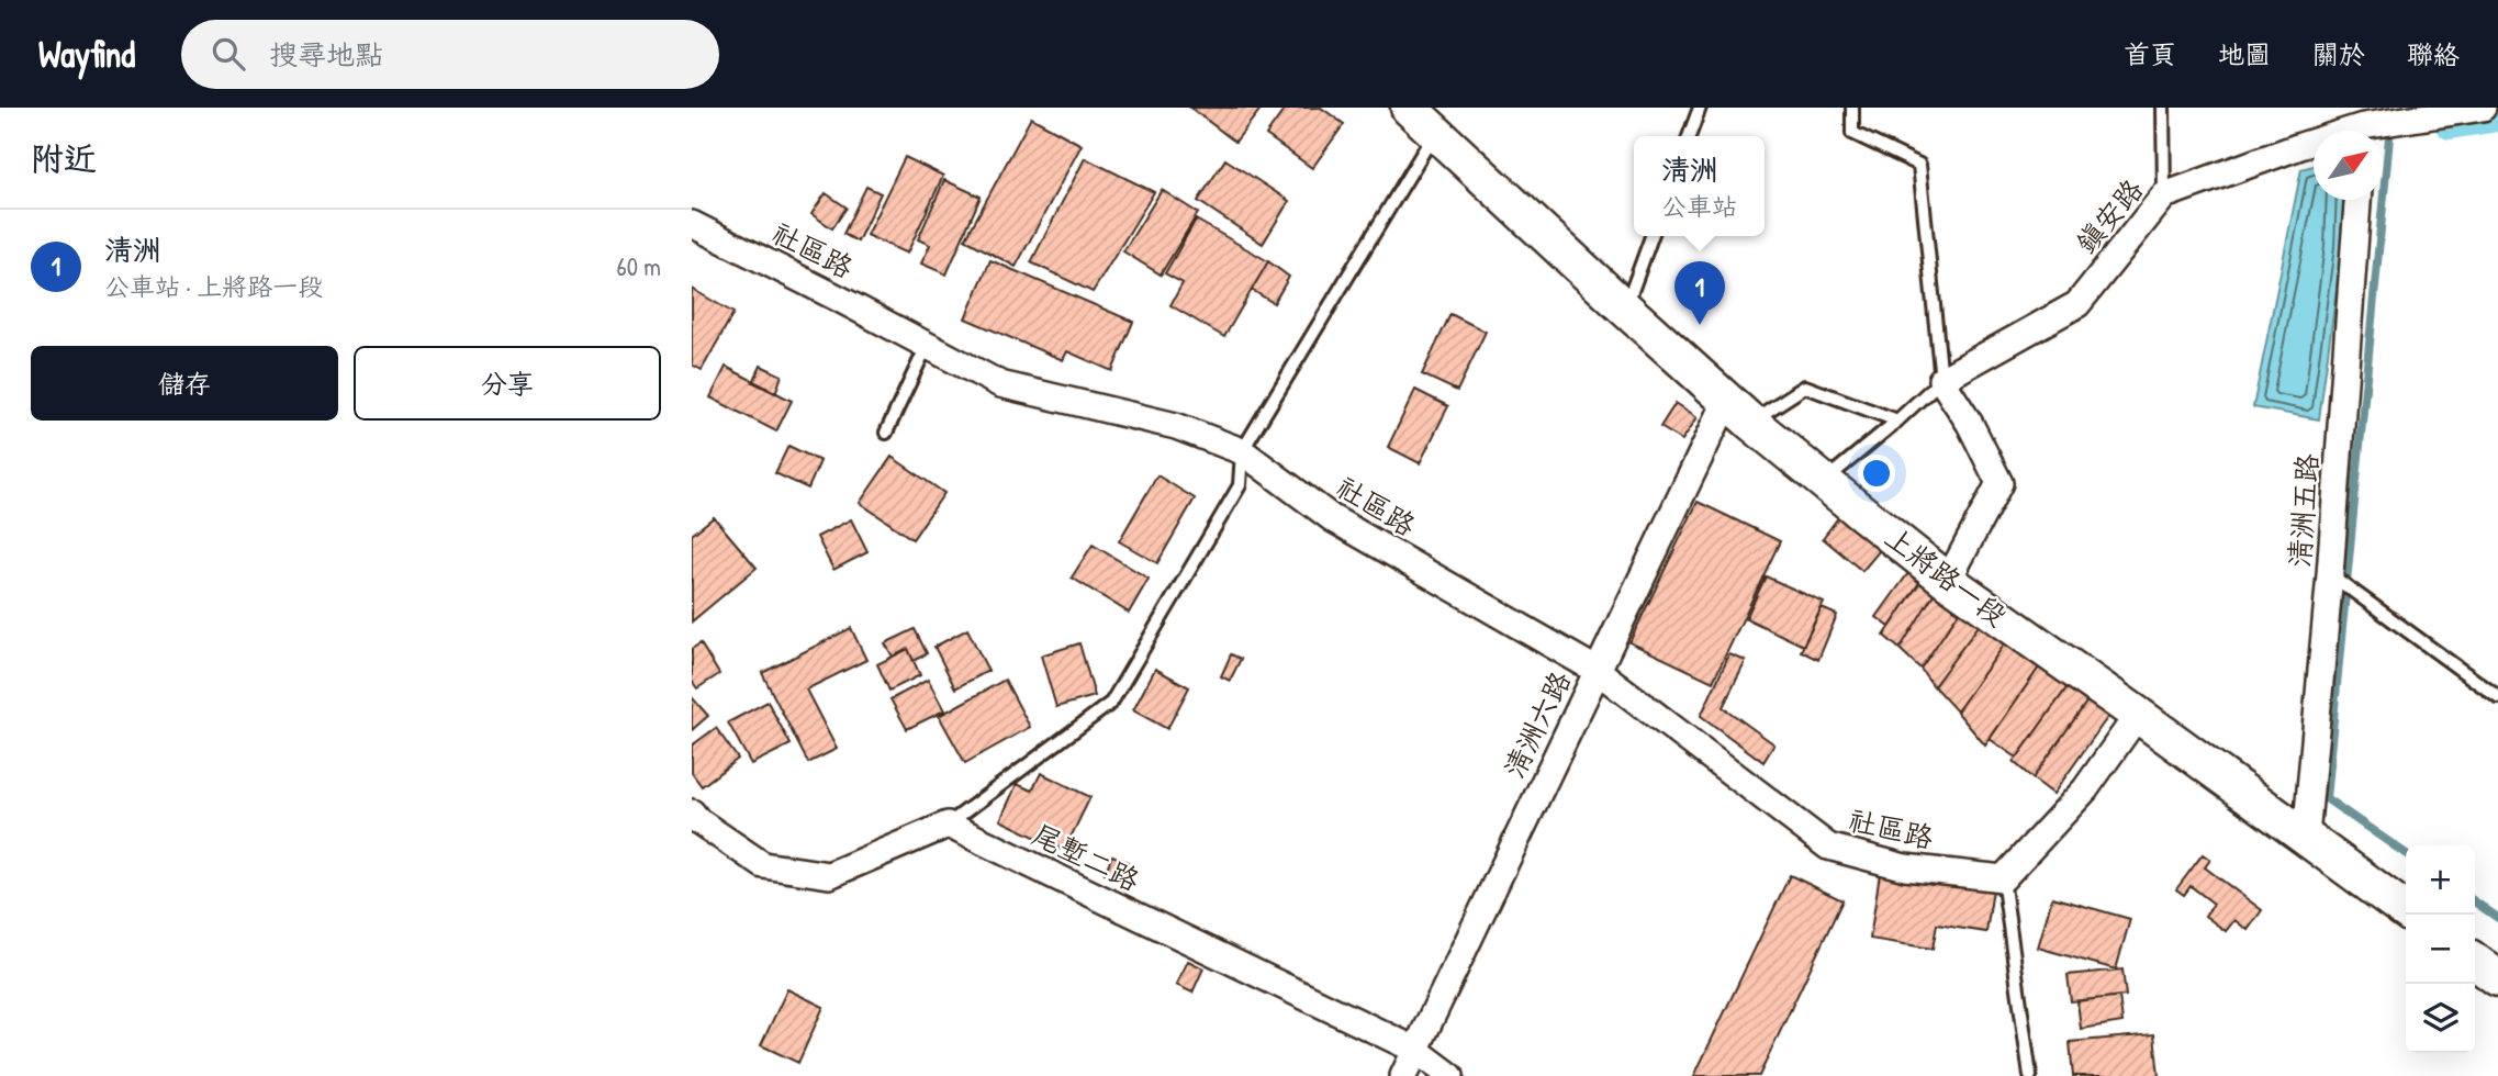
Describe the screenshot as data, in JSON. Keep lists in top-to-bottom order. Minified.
{"streets":{"main road":["上將路一段"],"street":["鎮安路","社區路","清洲五路","清洲六路","尾塹二路"]},"crossings":[["社區路","清洲六路"],["清洲五路","上將路一段"],["上將路一段","清洲六路"],["清洲六路","尾塹二路"]],"north":"top right","page":{"header":"Wayfind","search":"搜尋地點","nav":["首頁","地圖","關於","聯絡"],"heading":"附近","popup":["清洲","公車站"],"list":[{"mark":"1","name":"清洲","note":"公車站 · 上將路一段","value":"60 m"}],"pins":"1","buttons":["儲存","分享"],"map_buttons":["+","−"]}}
